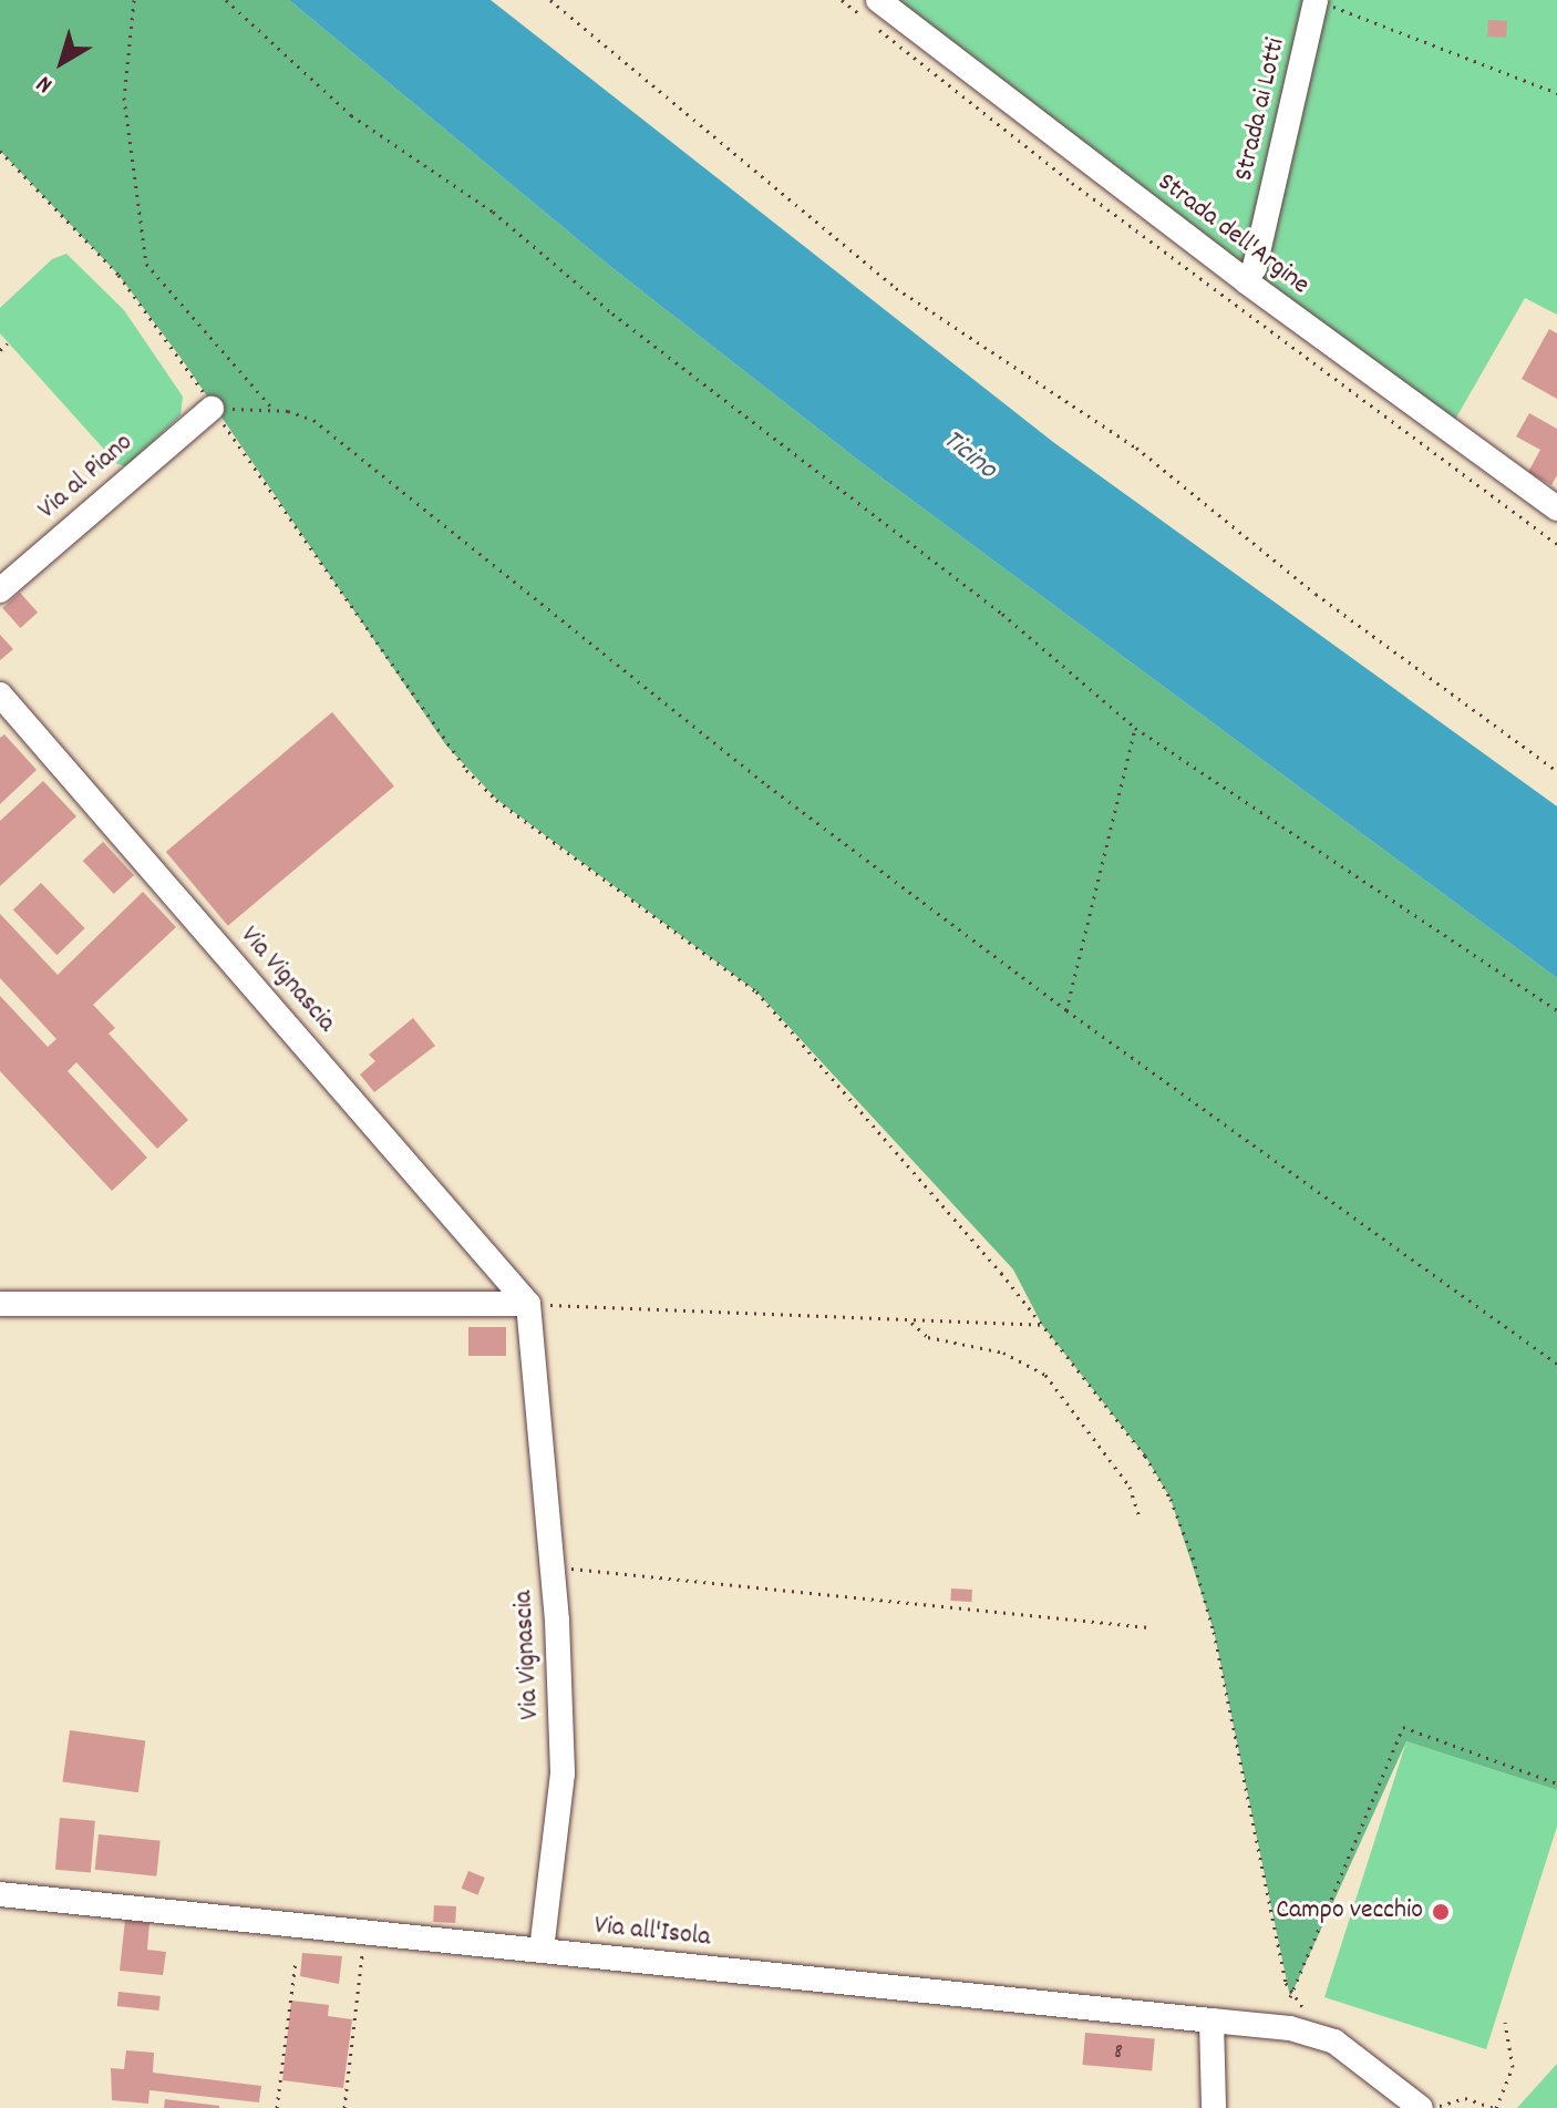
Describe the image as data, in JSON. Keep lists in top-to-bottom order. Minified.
{"streets":{"street":["Strada ai Lotti","Strada dell'Argine","Via al Piano","Via Vignascia","Via all'Isola"]},"crossings":[["Strada ai Lotti","Strada dell'Argine"],["Via Vignascia","Via all'Isola"]],"water":["Ticino"],"places":["Campo vecchio"],"house_numbers":["8"],"north":"bottom left"}
